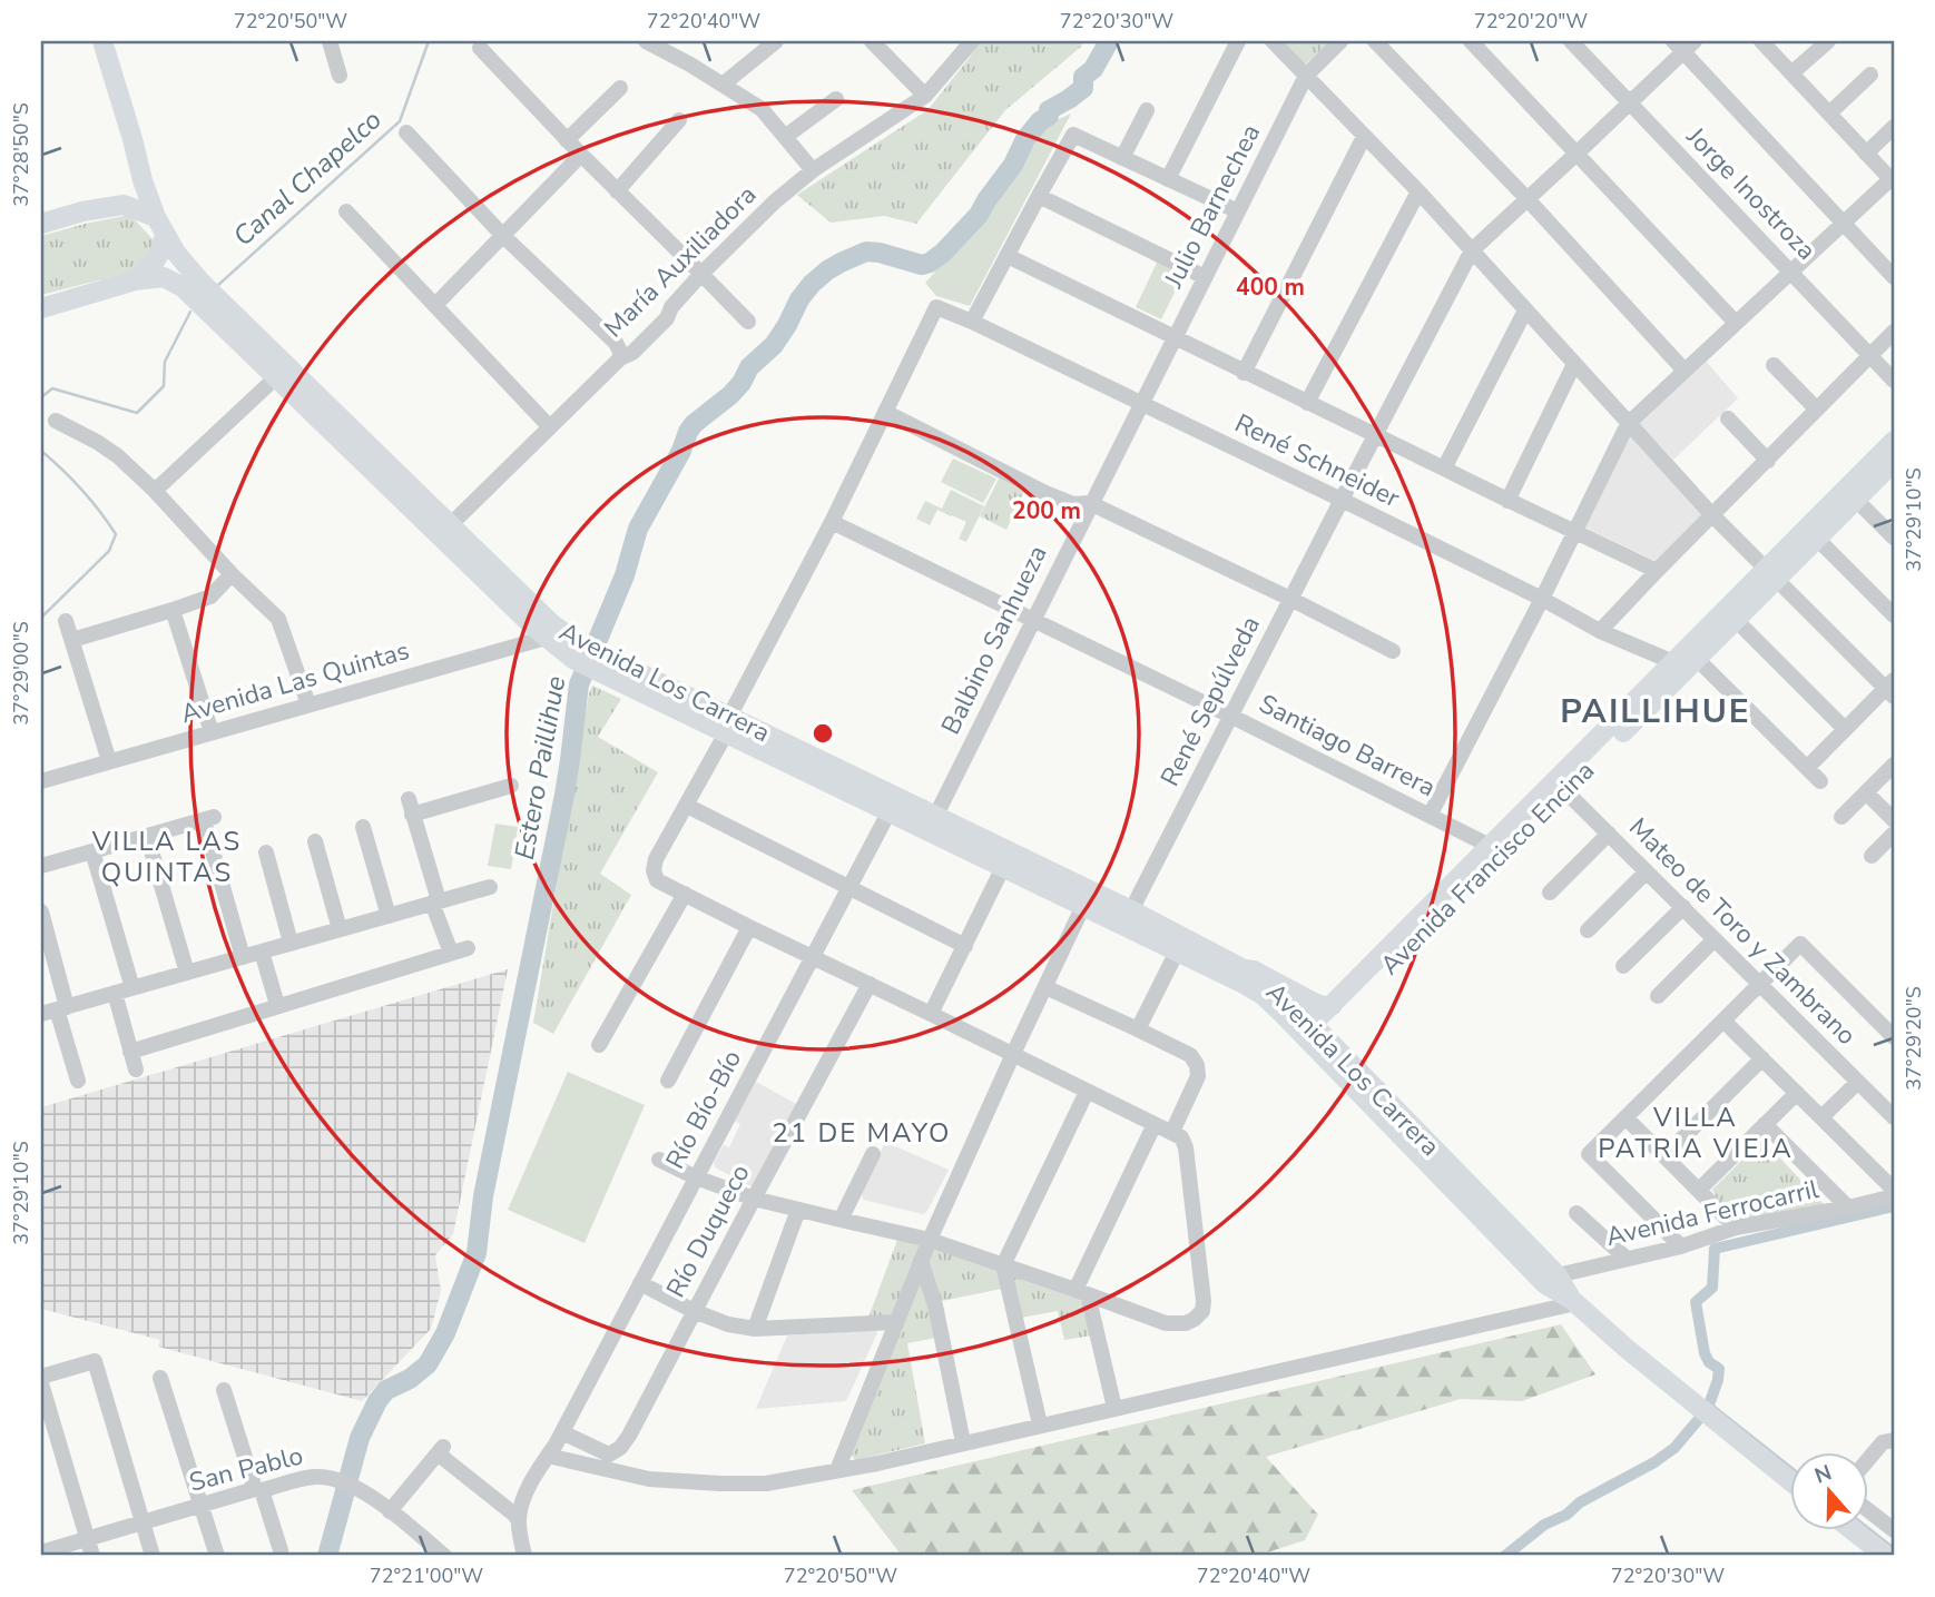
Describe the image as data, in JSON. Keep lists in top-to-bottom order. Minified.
{"streets":{"main road":["Avenida Los Carrera","Avenida Francisco Encina"],"street":["Jorge Inostroza","Julio Barnechea","María Auxiliadora","René Schneider","Balbino Sanhueza","Avenida Las Quintas","René Sepúlveda","Santiago Barrera","Mateo de Toro y Zambrano","Río Bío-Bío","Avenida Ferrocarril","Río Duqueco","San Pablo"]},"crossings":[["Jorge Inostroza","René Sepúlveda"],["Julio Barnechea","René Schneider"],["Julio Barnechea","Balbino Sanhueza"],["María Auxiliadora","Avenida Los Carrera"],["René Schneider","Balbino Sanhueza"],["René Schneider","René Sepúlveda"],["René Schneider","Avenida Francisco Encina"],["Balbino Sanhueza","Avenida Los Carrera"],["Balbino Sanhueza","Santiago Barrera"],["Avenida Las Quintas","Avenida Los Carrera"],["Avenida Los Carrera","René Sepúlveda"],["Avenida Los Carrera","Avenida Francisco Encina"],["Avenida Los Carrera","Río Bío-Bío"],["Avenida Los Carrera","Avenida Ferrocarril"],["René Sepúlveda","Santiago Barrera"],["Santiago Barrera","Avenida Francisco Encina"],["Avenida Francisco Encina","Mateo de Toro y Zambrano"],["Río Bío-Bío","Río Duqueco"]],"districts":["PAILLIHUE","VILLA LAS QUINTAS","VILLA PATRIA VIEJA","21 DE MAYO"],"water":["Canal Chapelco","Estero Paillihue"],"north":"top","coordinates":["72°20'50\"W","72°20'40\"W","72°20'30\"W","72°20'20\"W","37°28'50\"S","37°29'10\"S","37°29'00\"S","37°29'20\"S","72°21'00\"W"],"rings":["400 m","200 m"]}
